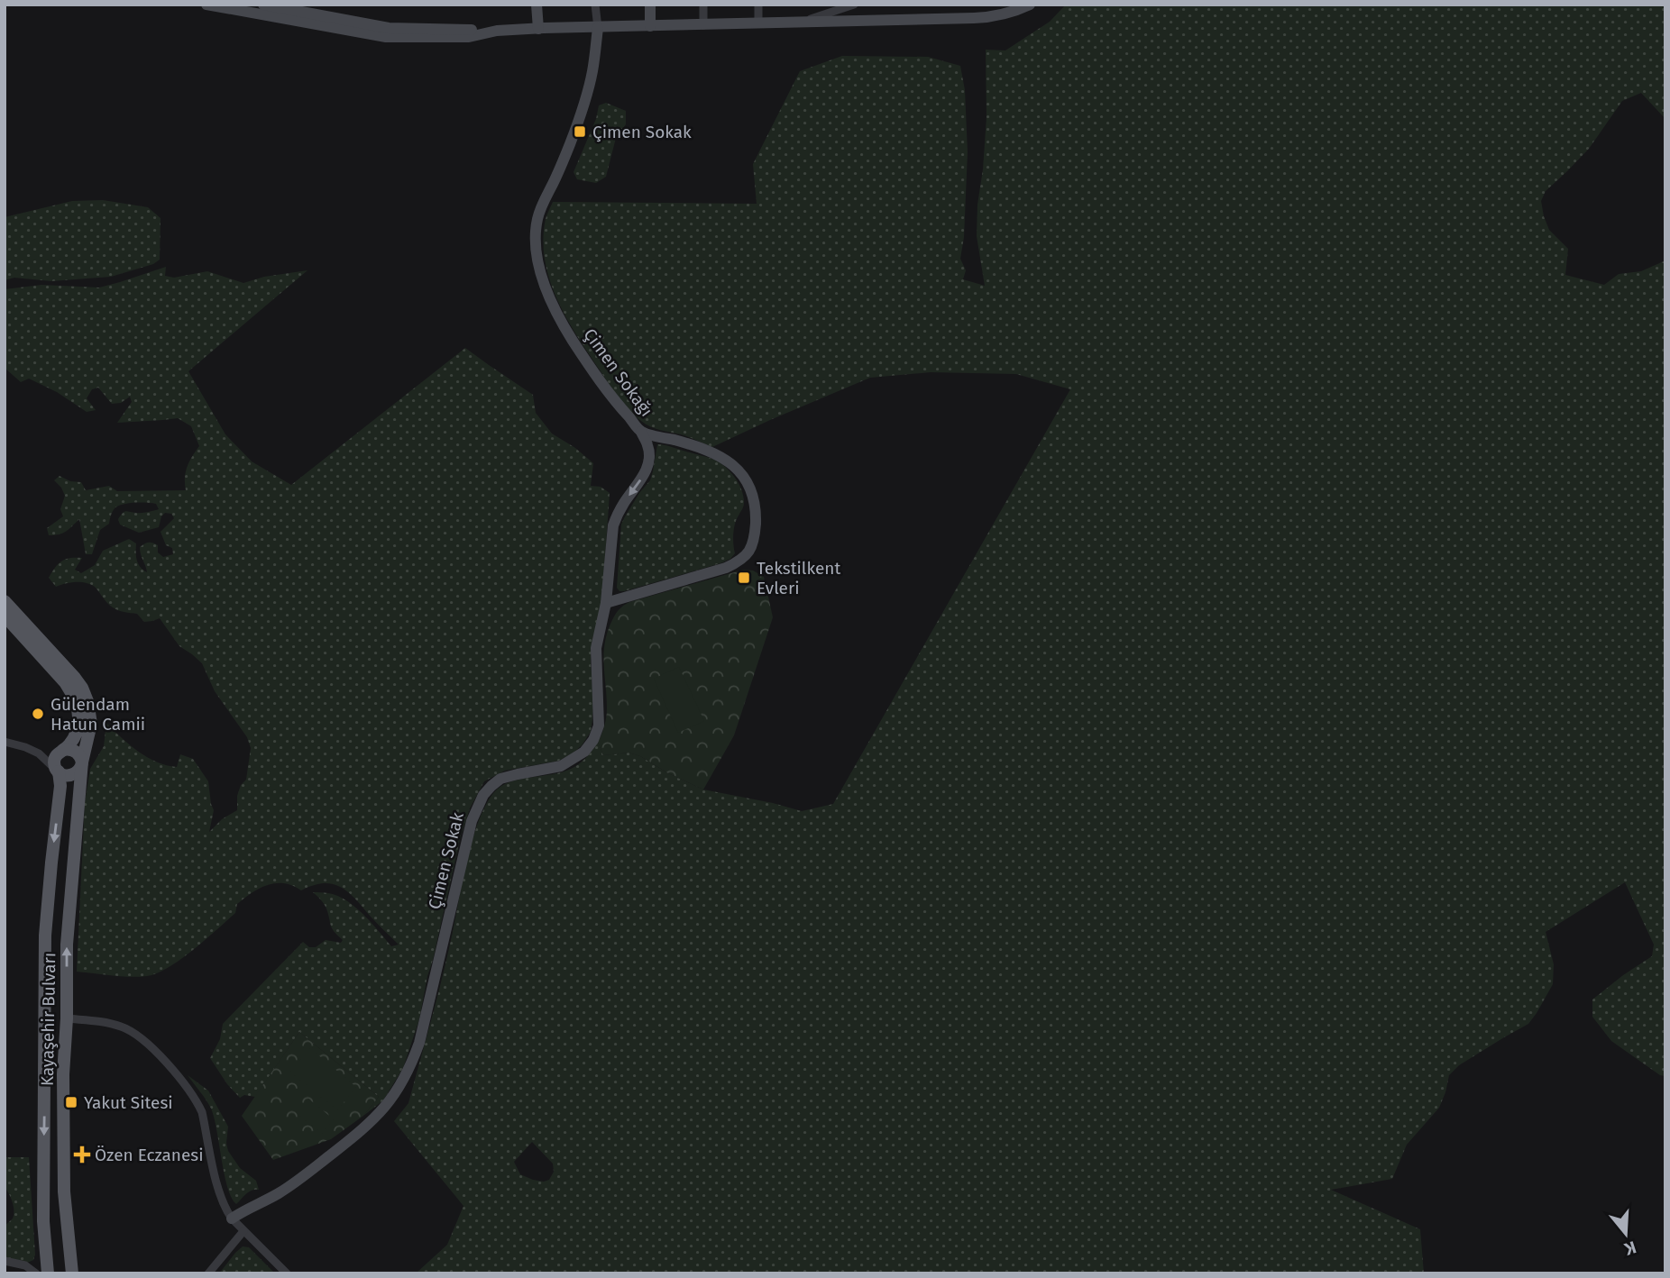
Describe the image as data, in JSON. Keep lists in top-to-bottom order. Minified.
{"streets":{"main road":["Çimen Sokağı","Çimen Sokak","Kayaşehir Bulvarı"]},"crossings":[["Çimen Sokağı","Çimen Sokak"]],"places":{"transit":["Çimen Sokak","Tekstilkent Evleri","Yakut Sitesi"],"other":["Gülendam Hatun Camii"],"health":["Özen Eczanesi"]},"north":"bottom"}
